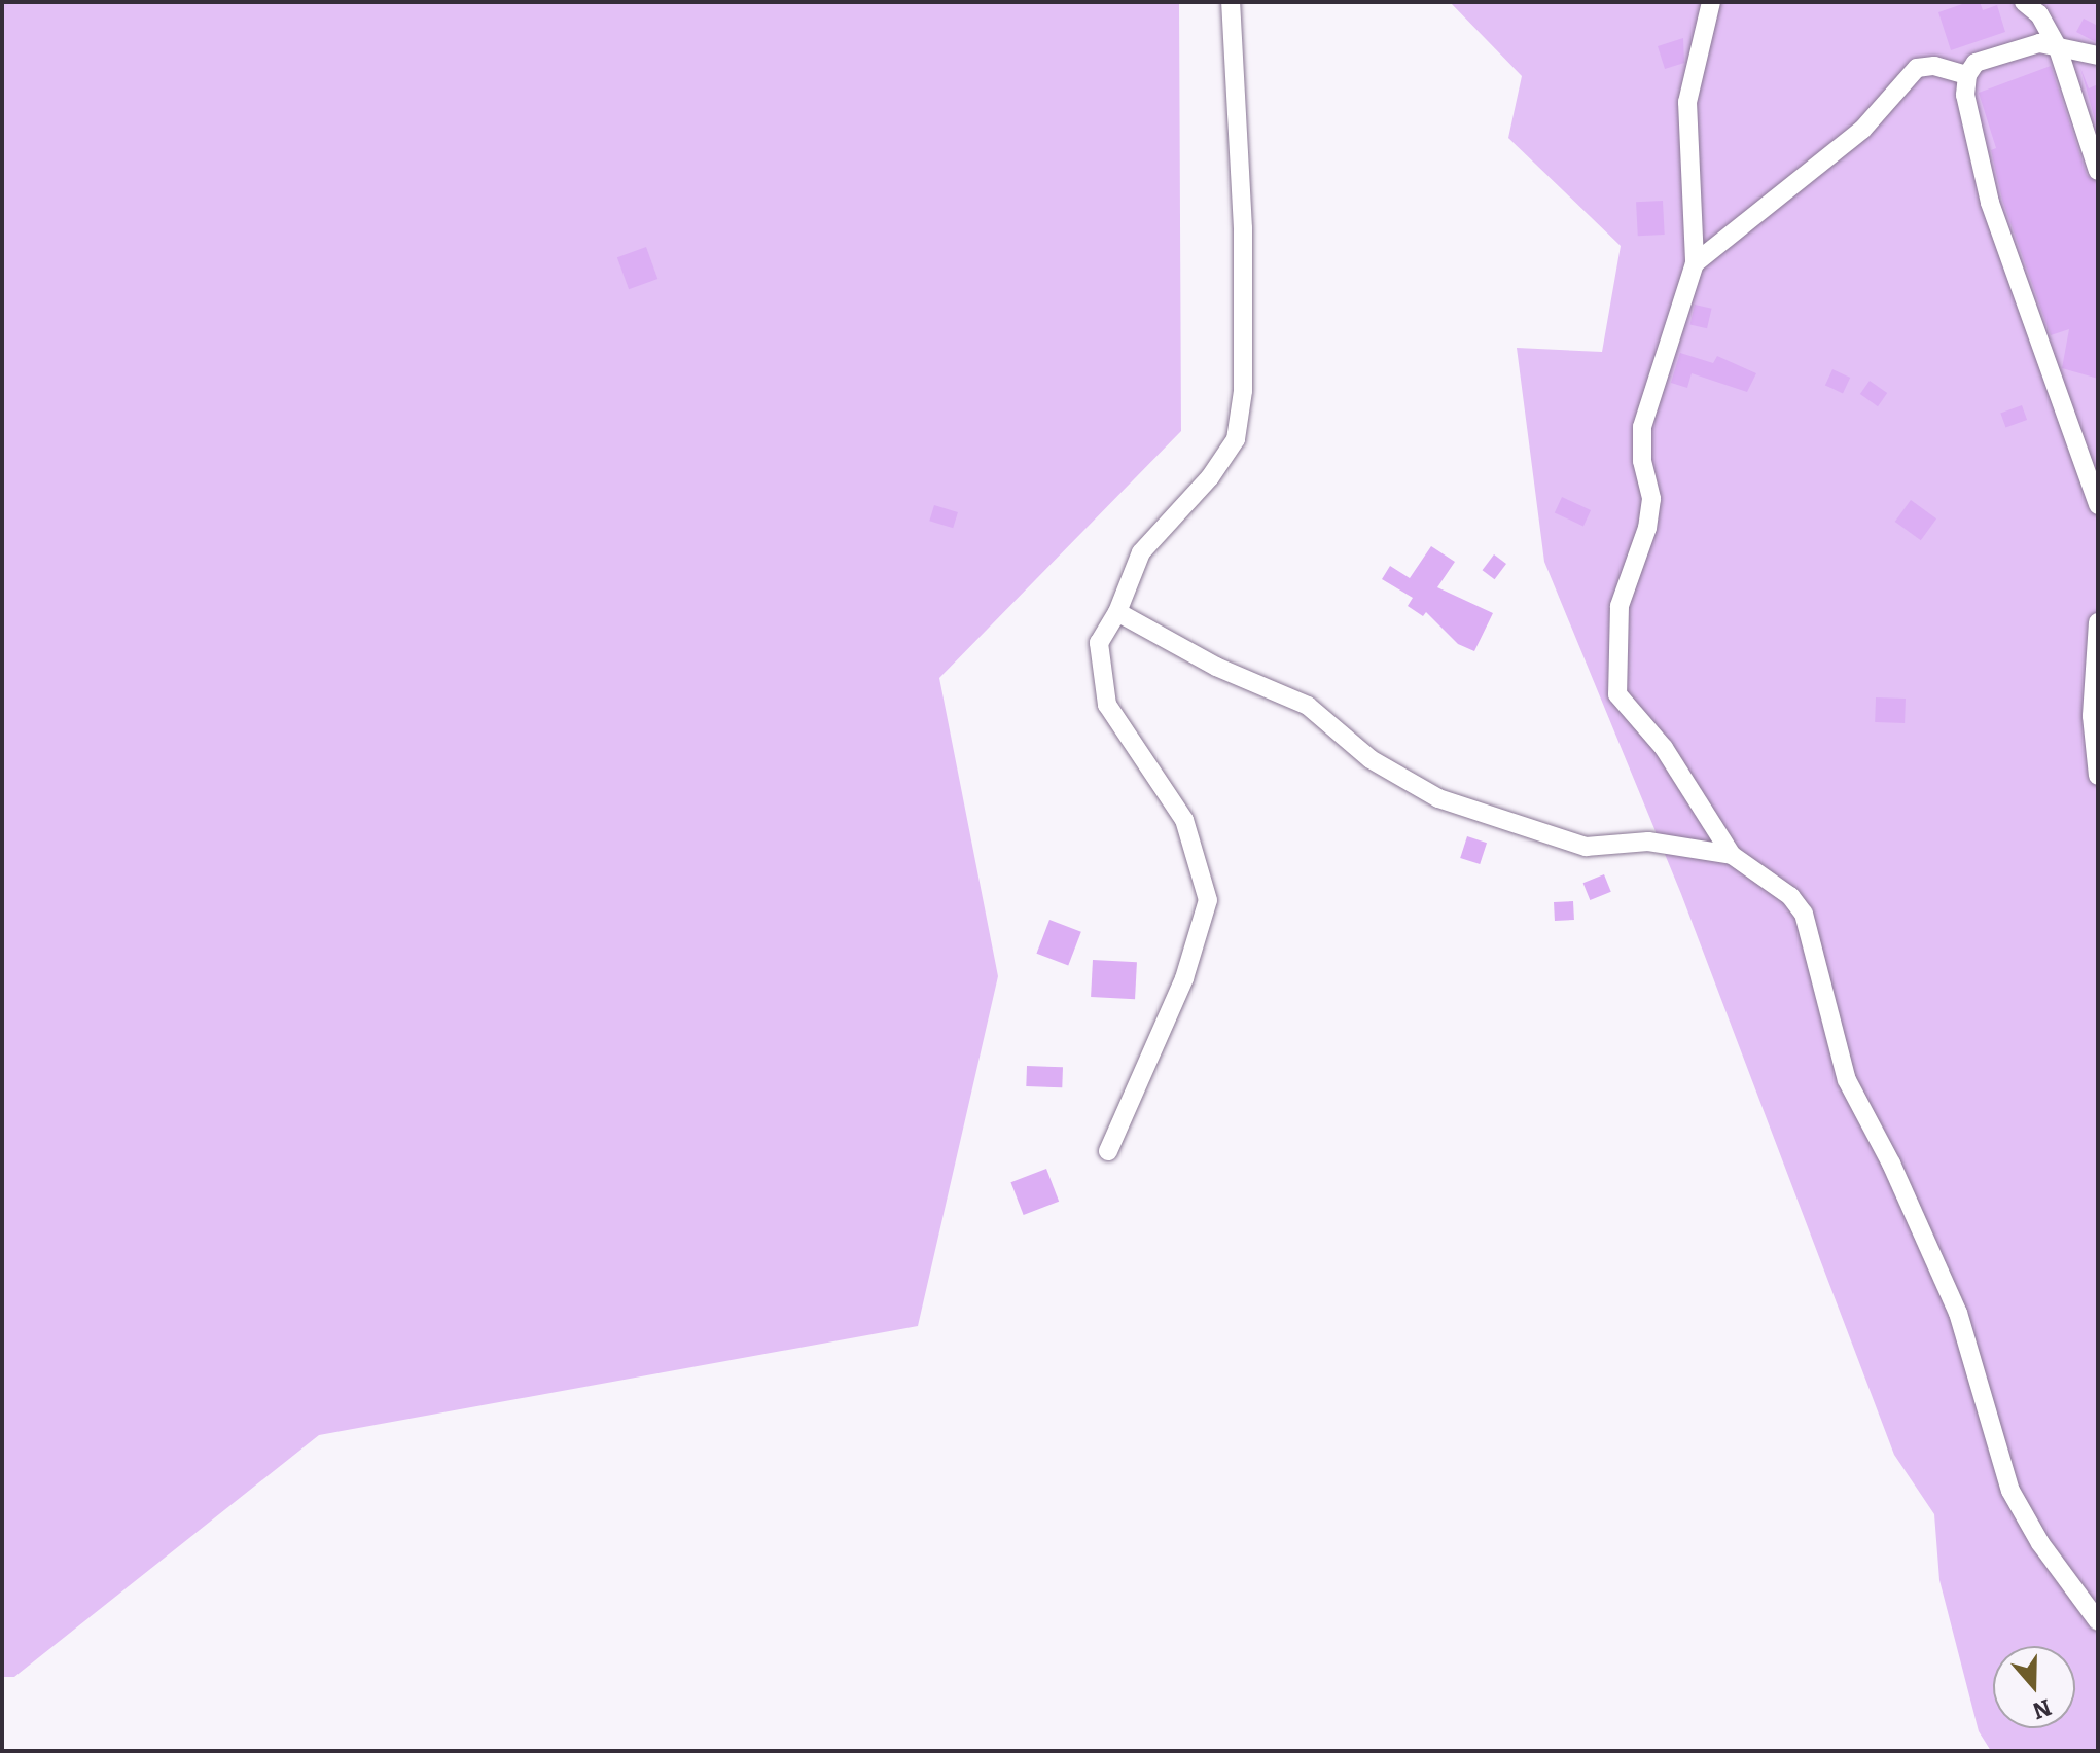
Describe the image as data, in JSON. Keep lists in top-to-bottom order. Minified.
{"north":"bottom"}
